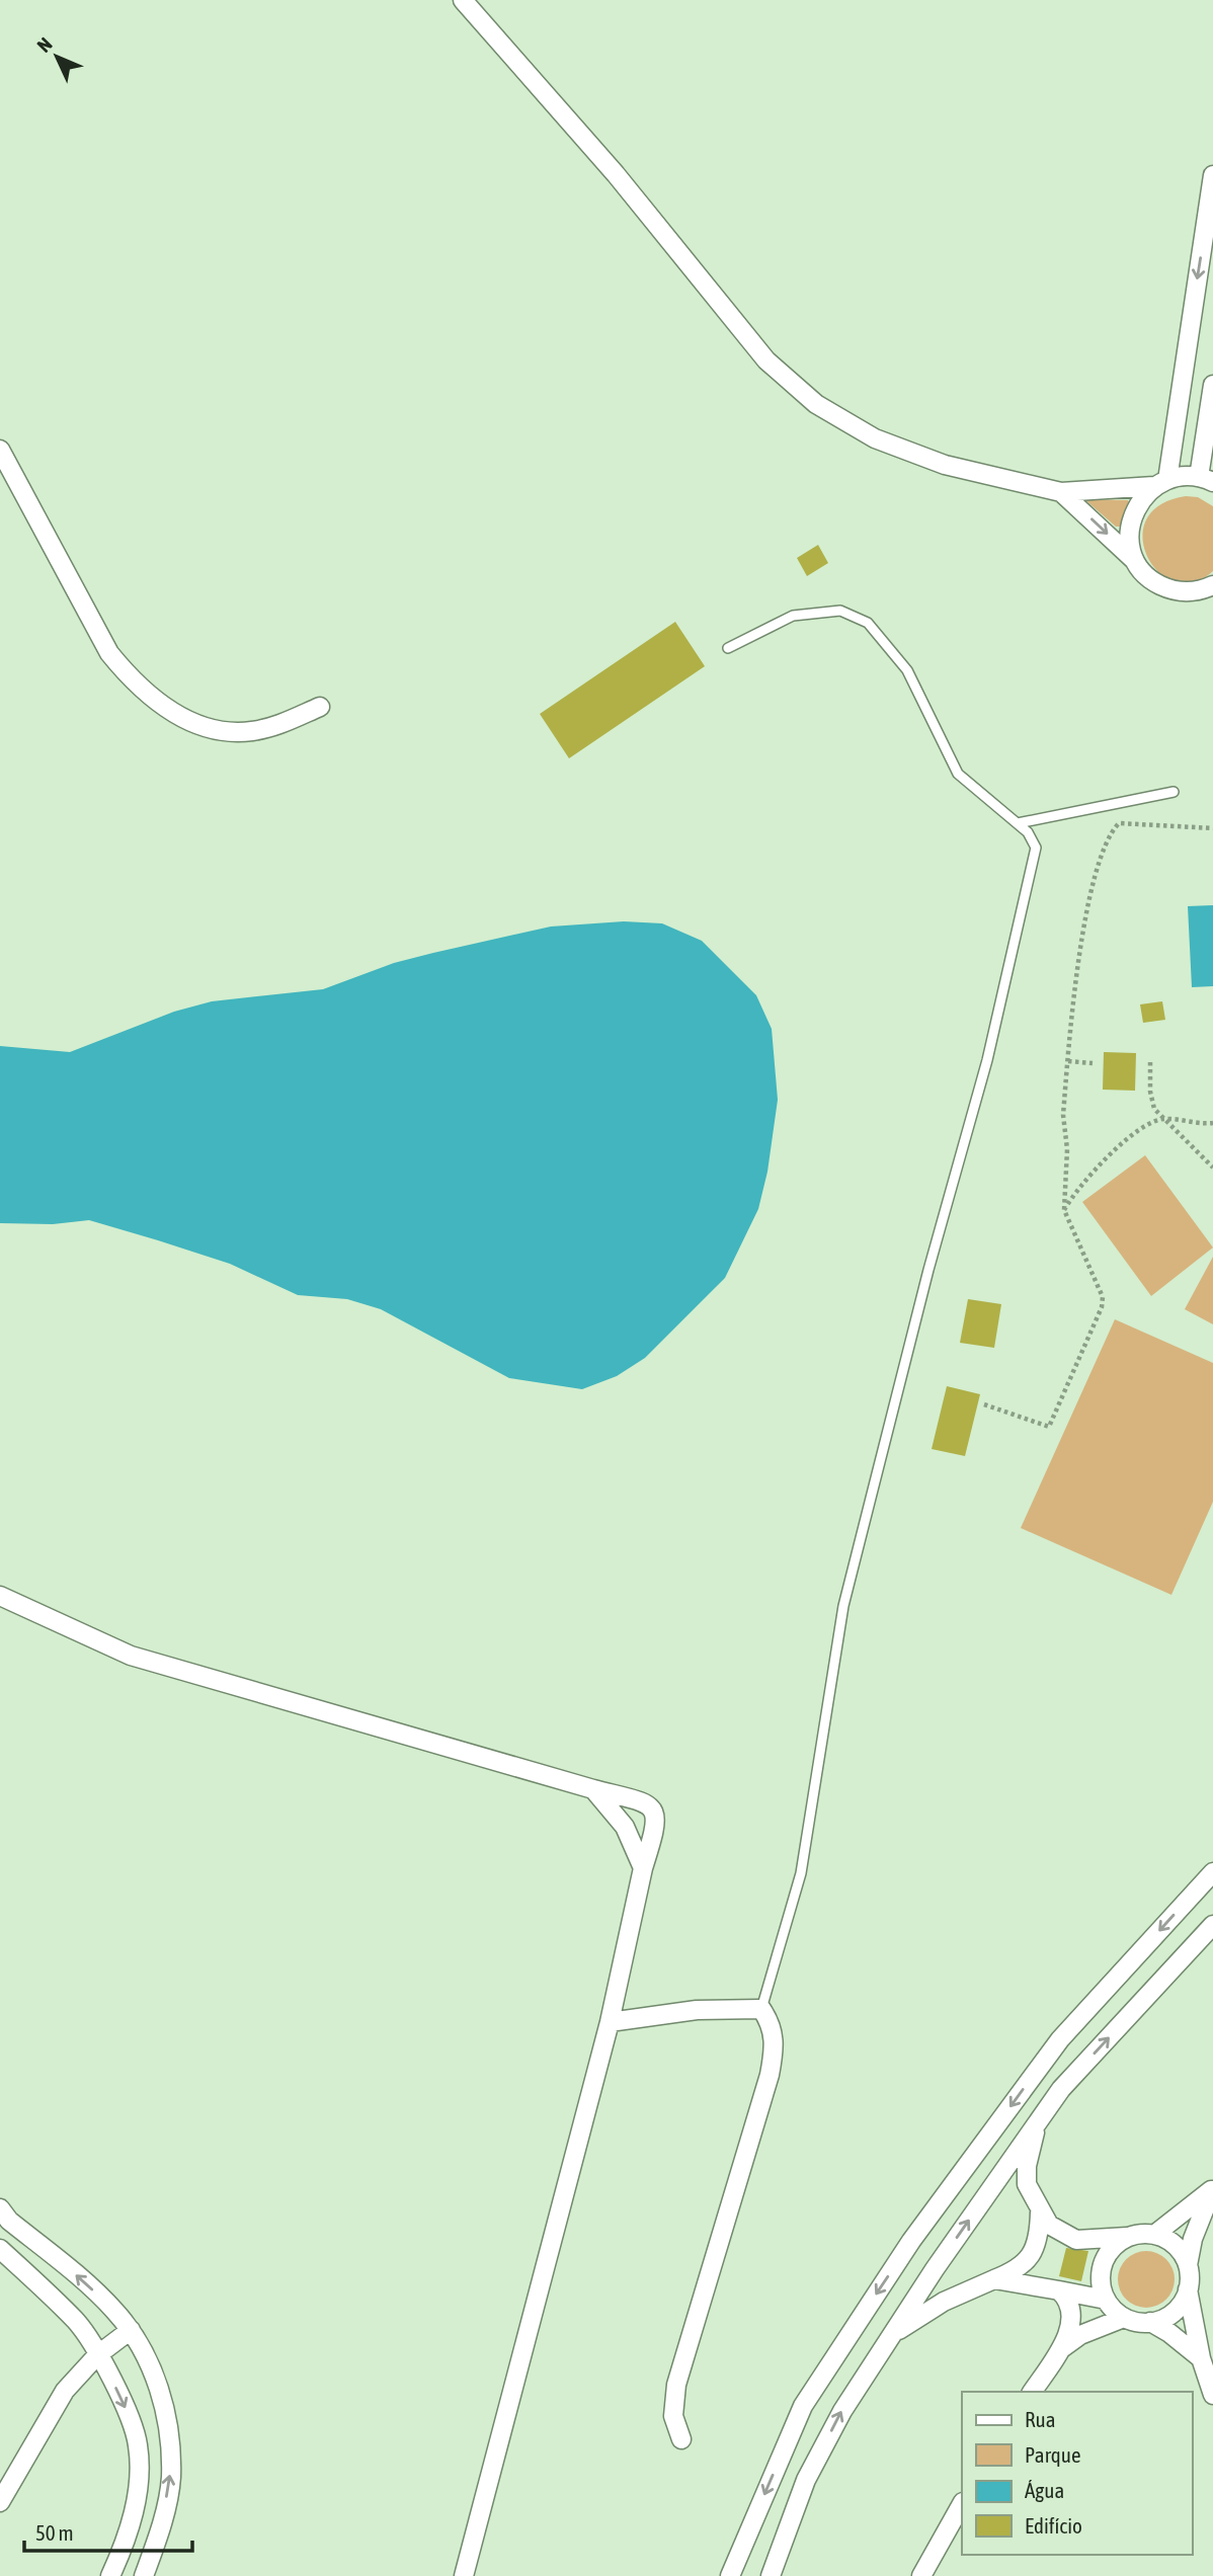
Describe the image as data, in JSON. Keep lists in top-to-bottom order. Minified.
{"legend":["Rua","Parque","Água","Edifício"],"scale_bar":"50 m","north":"top left"}
